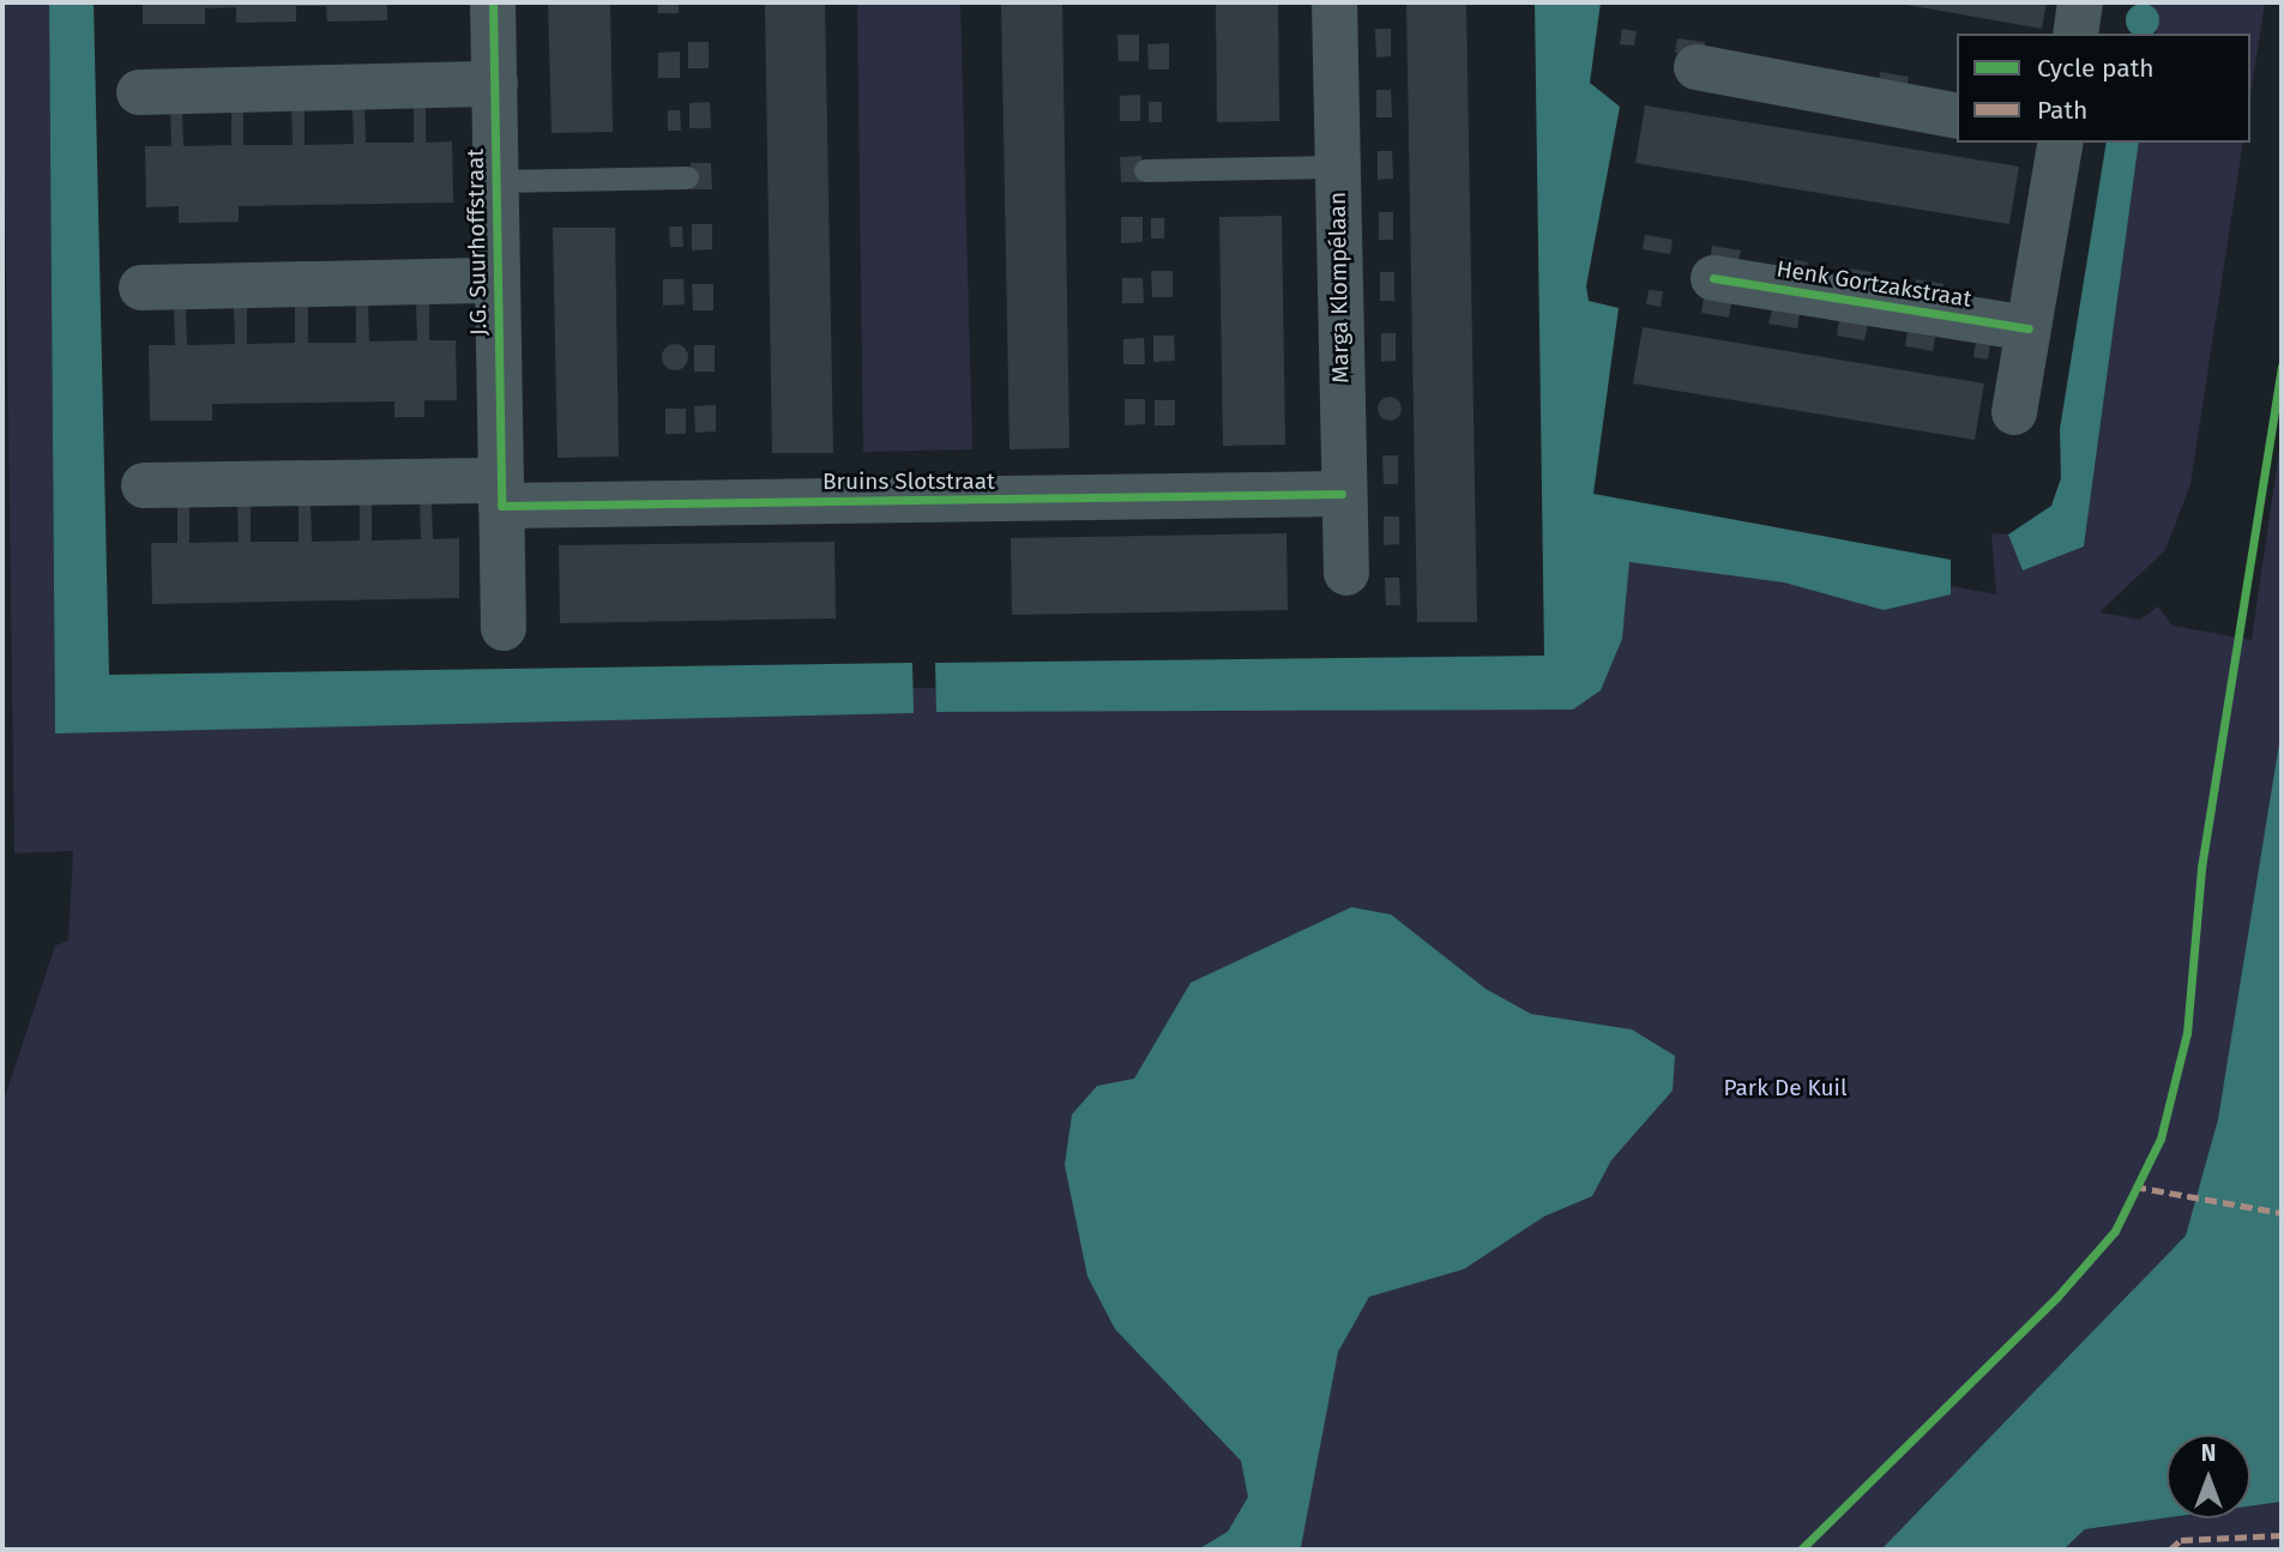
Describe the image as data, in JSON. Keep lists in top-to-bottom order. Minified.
{"streets":{"street":["J.G. Suurhoffstraat","Henk Gortzakstraat","Marga Klompélaan","Bruins Slotstraat"]},"crossings":[["J.G. Suurhoffstraat","Bruins Slotstraat"],["Marga Klompélaan","Bruins Slotstraat"]],"parks":["Park De Kuil"],"legend":["Cycle path","Path"],"north":"top"}
